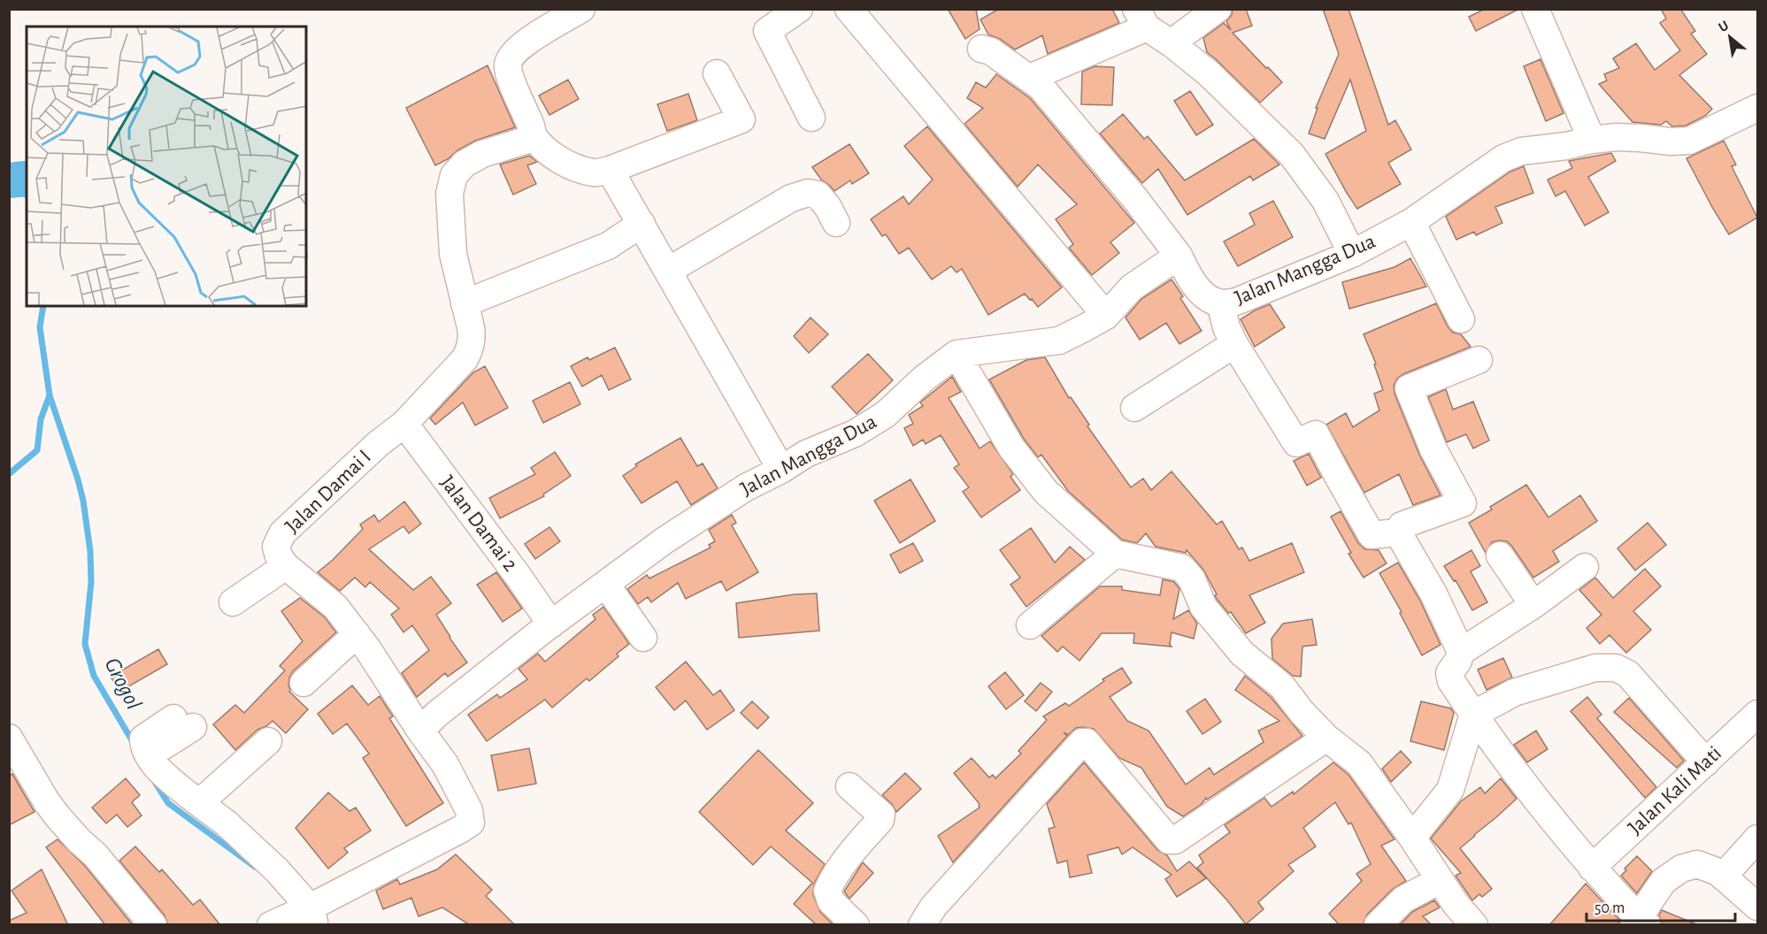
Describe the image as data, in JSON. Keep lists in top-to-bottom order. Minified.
{"streets":{"street":["Jalan Mangga Dua","Jalan Damai I","Jalan Damai 2","Jalan Kali Mati"]},"crossings":[["Jalan Mangga Dua","Jalan Damai I"],["Jalan Mangga Dua","Jalan Damai 2"],["Jalan Damai I","Jalan Damai 2"]],"water":["Grogol"],"scale_bar":"50 m","north":"top left"}
